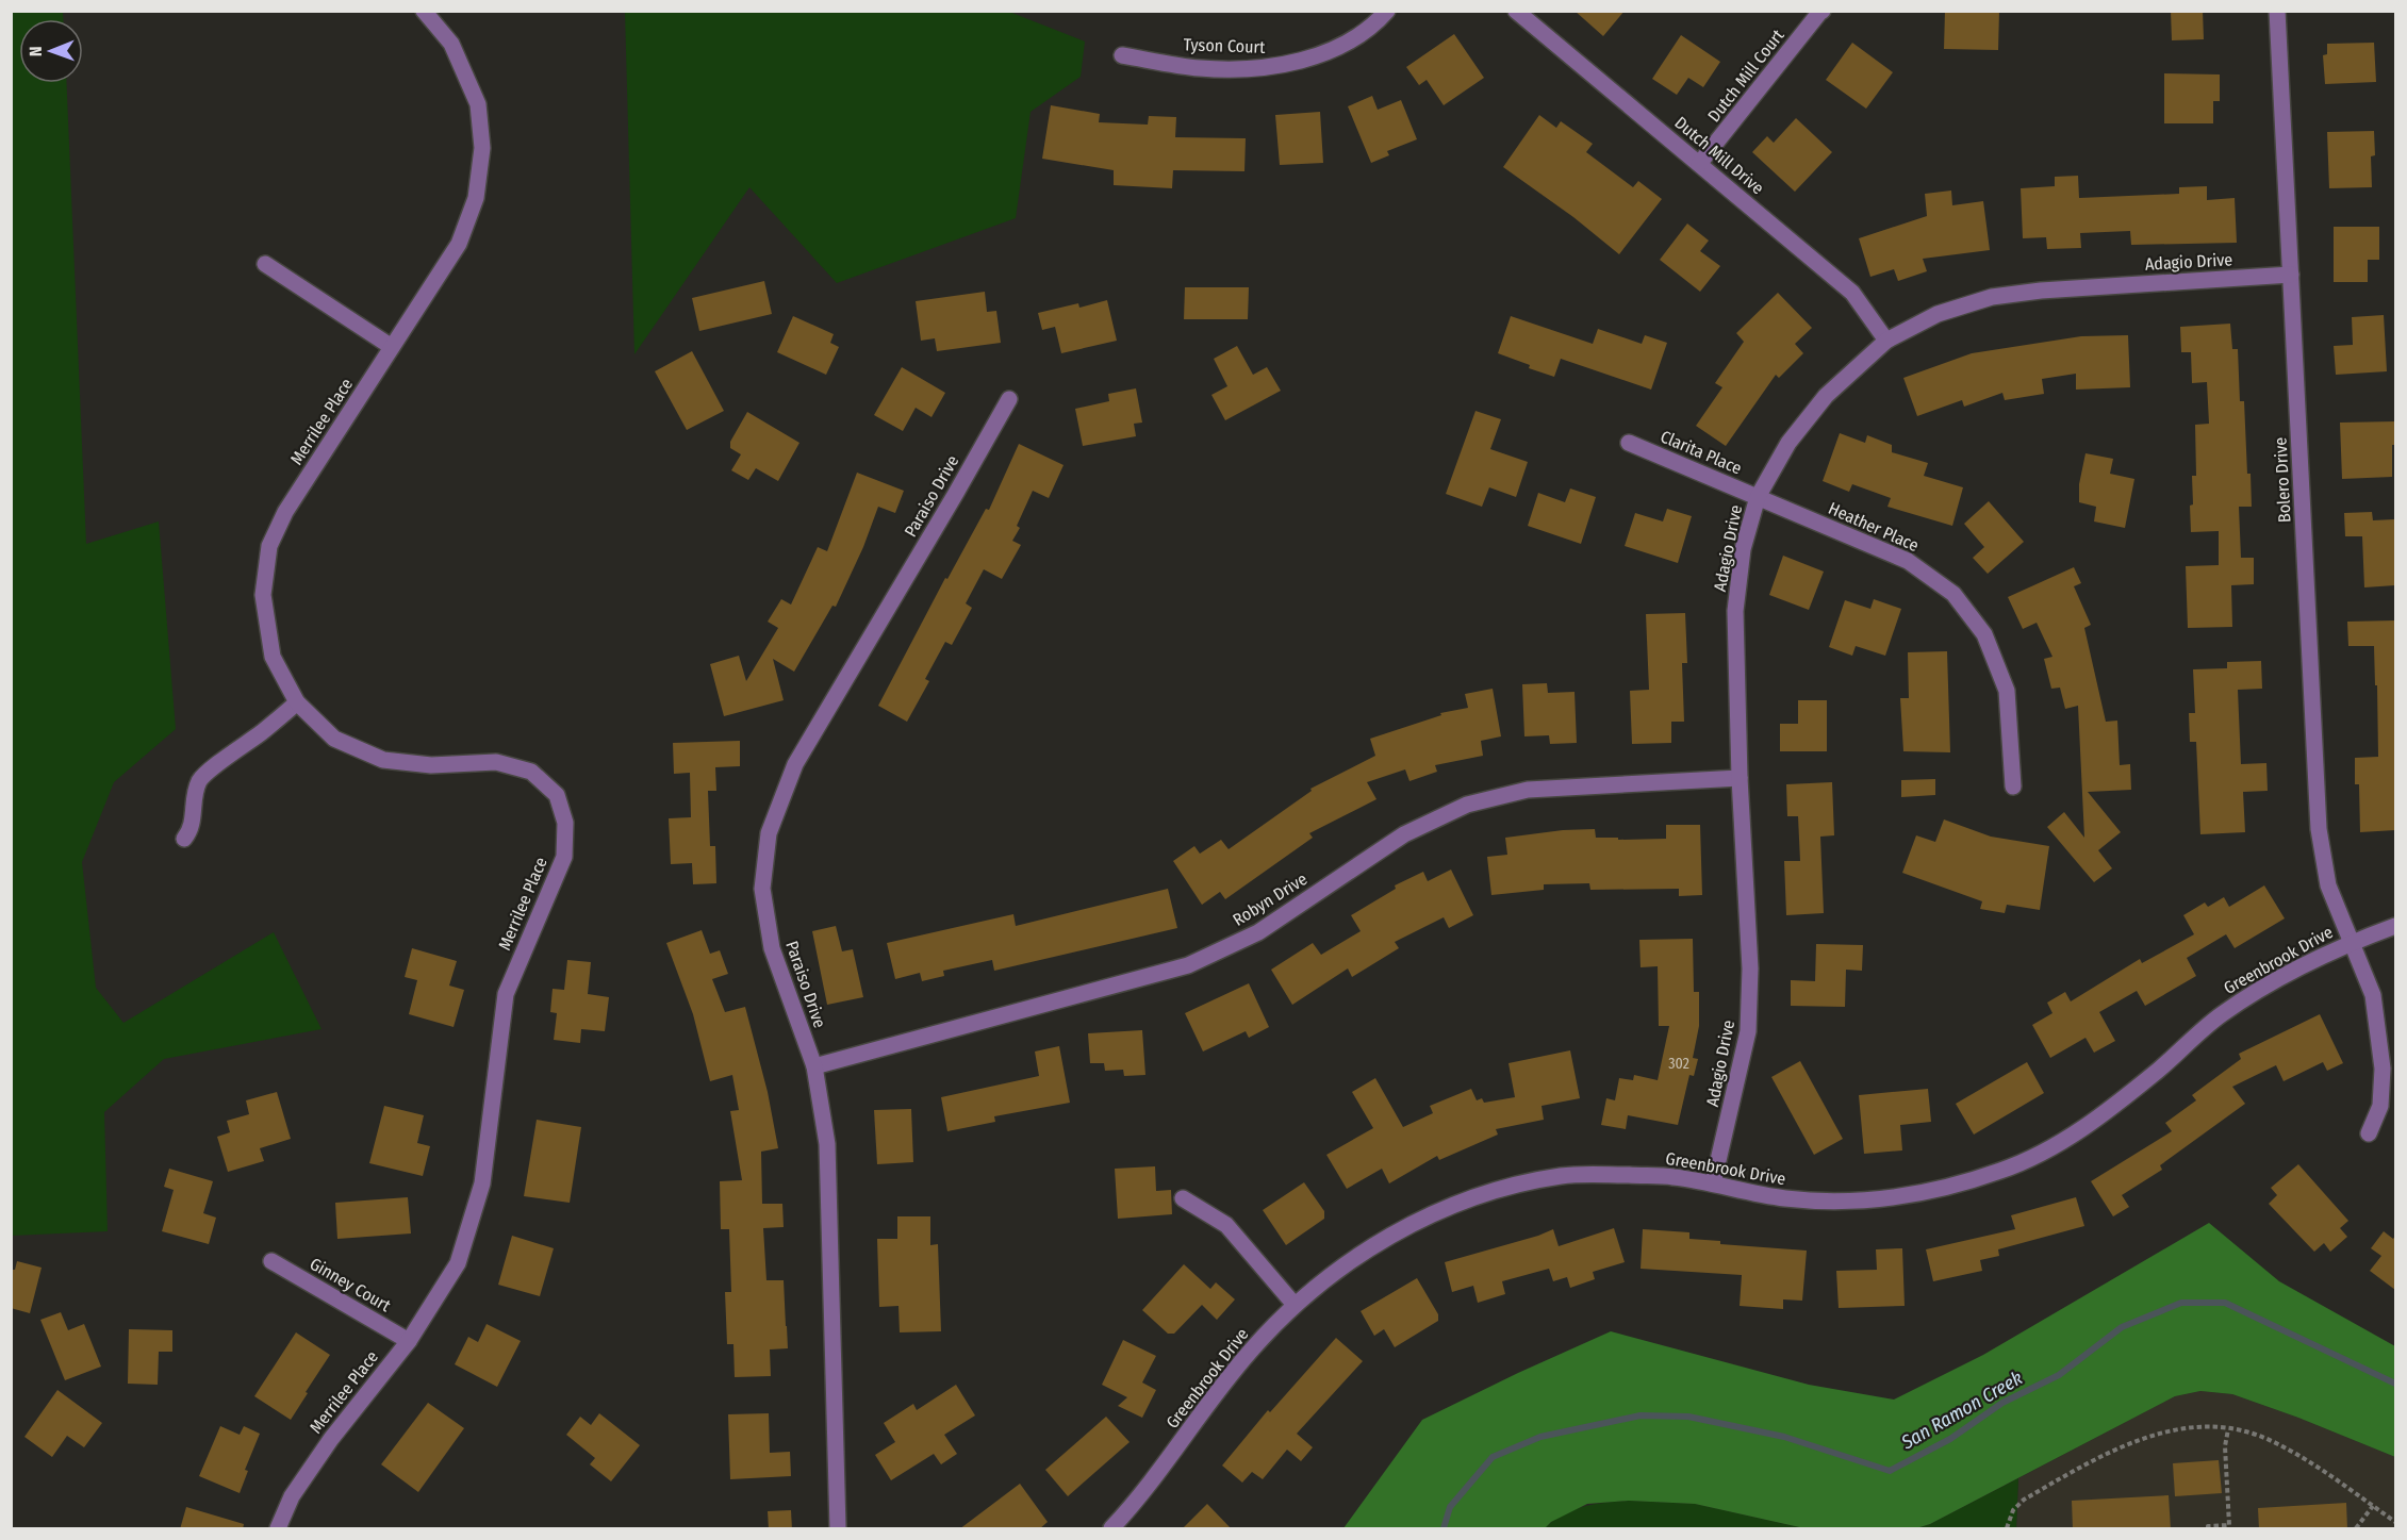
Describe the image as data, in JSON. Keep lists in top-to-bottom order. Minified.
{"streets":{"street":["Tyson Court","Dutch Mill Court","Dutch Mill Drive","Adagio Drive","Merrilee Place","Clarita Place","Bolero Drive","Paraiso Drive","Heather Place","Robyn Drive","Greenbrook Drive","Ginney Court"]},"crossings":[["Dutch Mill Court","Dutch Mill Drive"],["Dutch Mill Drive","Adagio Drive"],["Adagio Drive","Clarita Place"],["Adagio Drive","Bolero Drive"],["Adagio Drive","Heather Place"],["Adagio Drive","Robyn Drive"],["Adagio Drive","Greenbrook Drive"],["Merrilee Place","Ginney Court"],["Clarita Place","Heather Place"],["Bolero Drive","Greenbrook Drive"],["Paraiso Drive","Robyn Drive"]],"water":["San Ramon Creek"],"house_numbers":["302"],"north":"left"}
